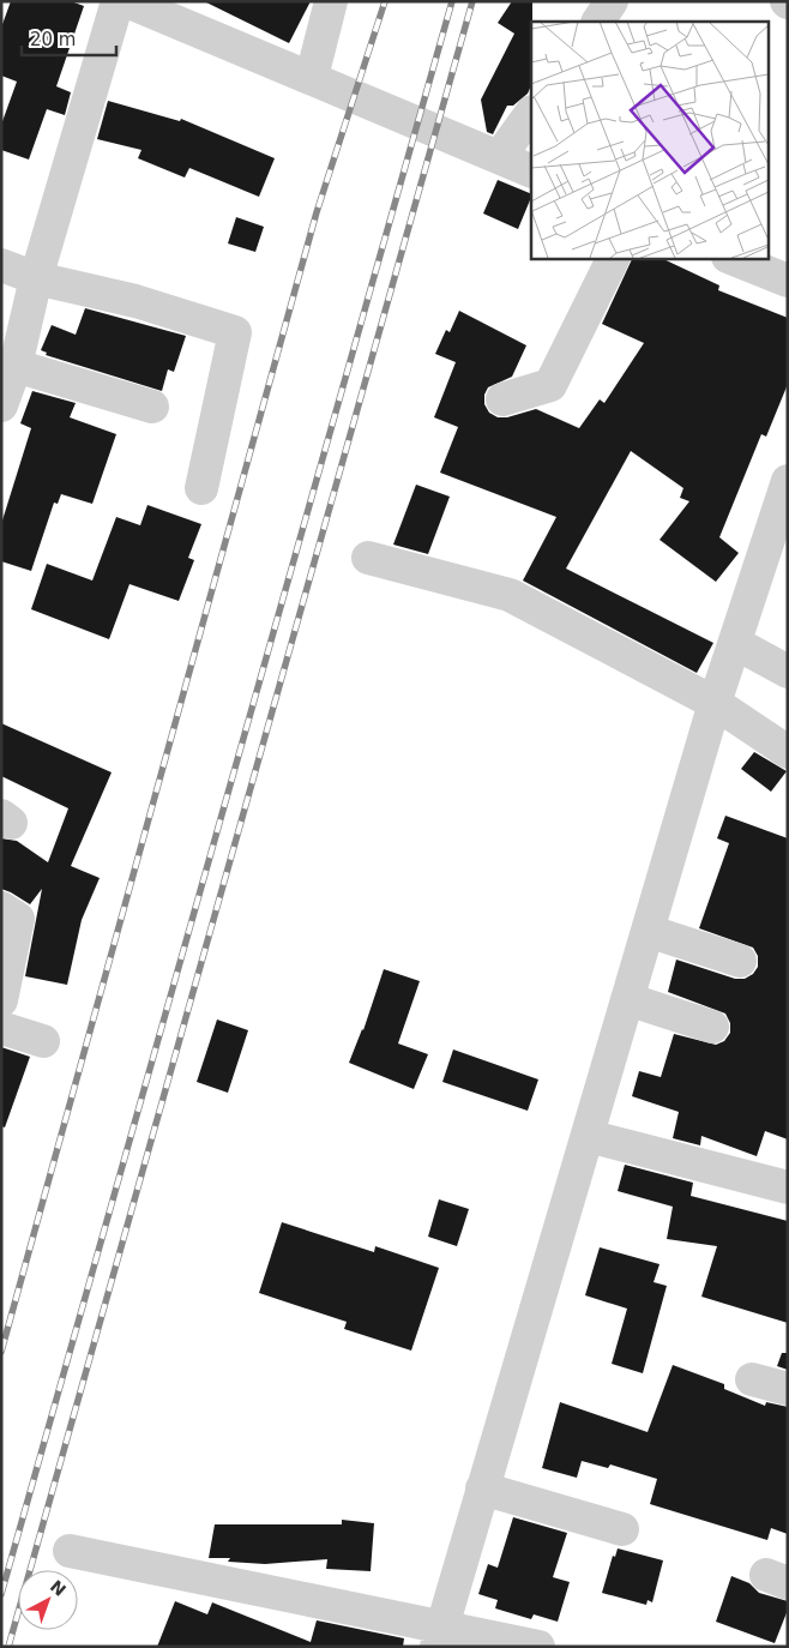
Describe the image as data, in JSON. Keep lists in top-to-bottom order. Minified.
{"scale_bar":"20 m","north":"top right"}
